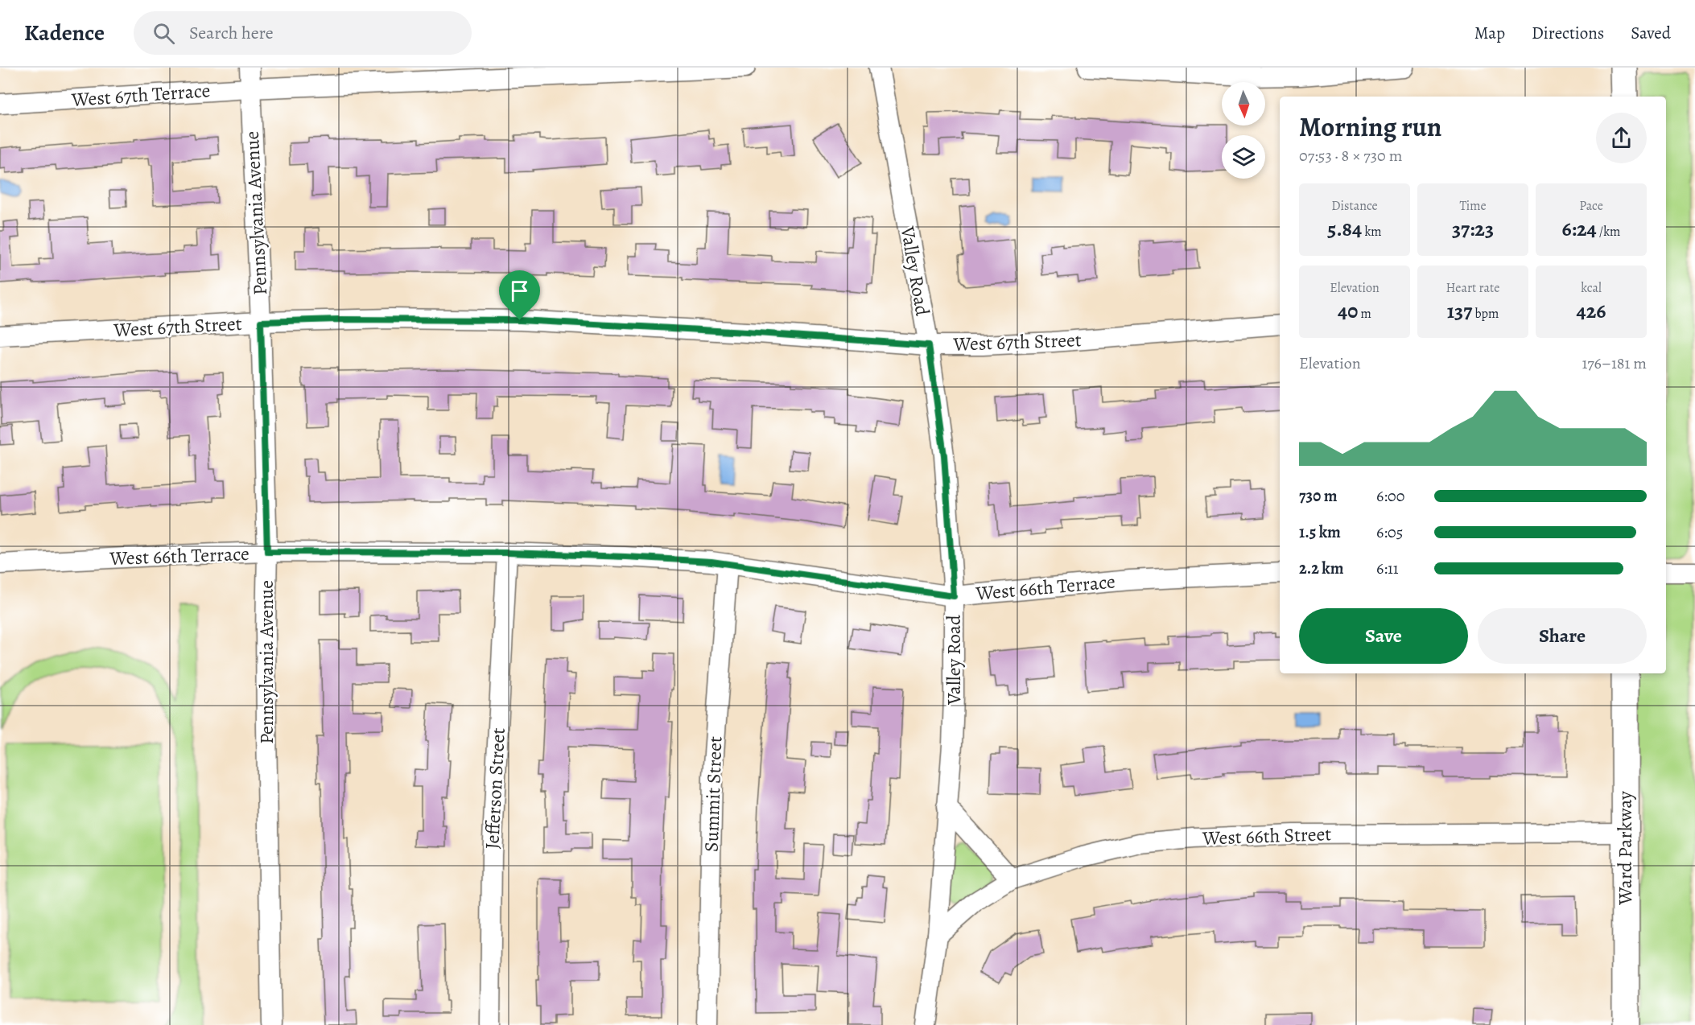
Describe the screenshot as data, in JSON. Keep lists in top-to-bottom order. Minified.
{"streets":{"main road":["Ward Parkway"],"street":["West 67th Terrace","Pennsylvania Avenue","Valley Road","West 67th Street","West 66th Terrace","Jefferson Street","Summit Street","West 66th Street"]},"crossings":[["West 67th Terrace","Pennsylvania Avenue"],["Pennsylvania Avenue","West 67th Street"],["Pennsylvania Avenue","West 66th Terrace"],["Valley Road","West 67th Street"],["Valley Road","West 66th Terrace"],["Valley Road","West 66th Street"],["West 66th Terrace","Jefferson Street"],["West 66th Terrace","Summit Street"],["West 66th Street","Ward Parkway"]],"north":"bottom","page":{"header":"Kadence","search":"Search here","nav":["Map","Directions","Saved"],"heading":["Morning run","07:53 · 8 × 730 m"],"stats":[["Distance","5.84 km"],["Time","37:23"],["Pace","6:24 /km"],["Elevation","40 m"],["Heart rate","137 bpm"],["kcal","426"]],"chart":["Elevation","176–181 m"],"list":[{"name":"730 m","note":"6:00"},{"name":"1.5 km","note":"6:05"},{"name":"2.2 km","note":"6:11"}],"buttons":["Save","Share"]}}
